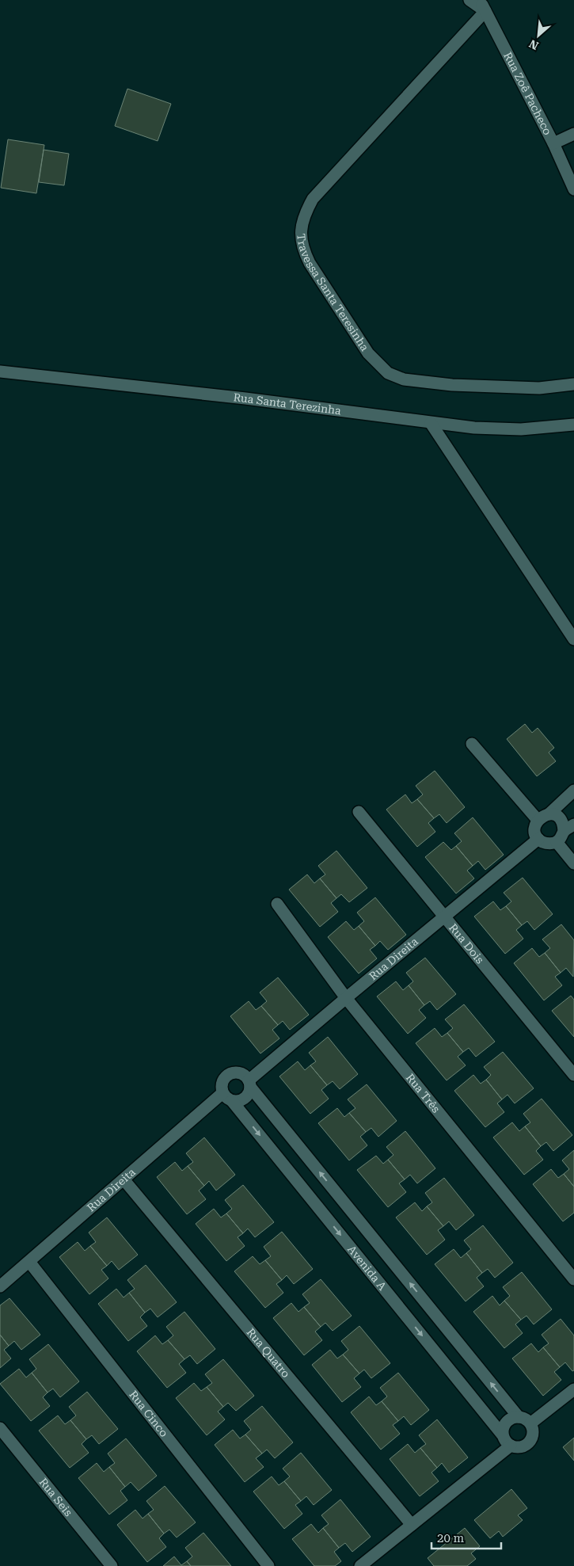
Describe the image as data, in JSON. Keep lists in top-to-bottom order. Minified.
{"streets":{"street":["Rua Zoê Pacheco","Travessa Santa Teresinha","Rua Santa Terezinha","Rua Dois","Rua Direita","Rua Três","Avenida A","Rua Quatro","Rua Cinco","Rua Seis"]},"crossings":[["Rua Zoê Pacheco","Travessa Santa Teresinha"],["Rua Dois","Rua Direita"],["Rua Direita","Rua Três"],["Rua Direita","Avenida A"],["Rua Direita","Rua Quatro"],["Rua Direita","Rua Cinco"]],"scale_bar":"20 m","north":"bottom left"}
